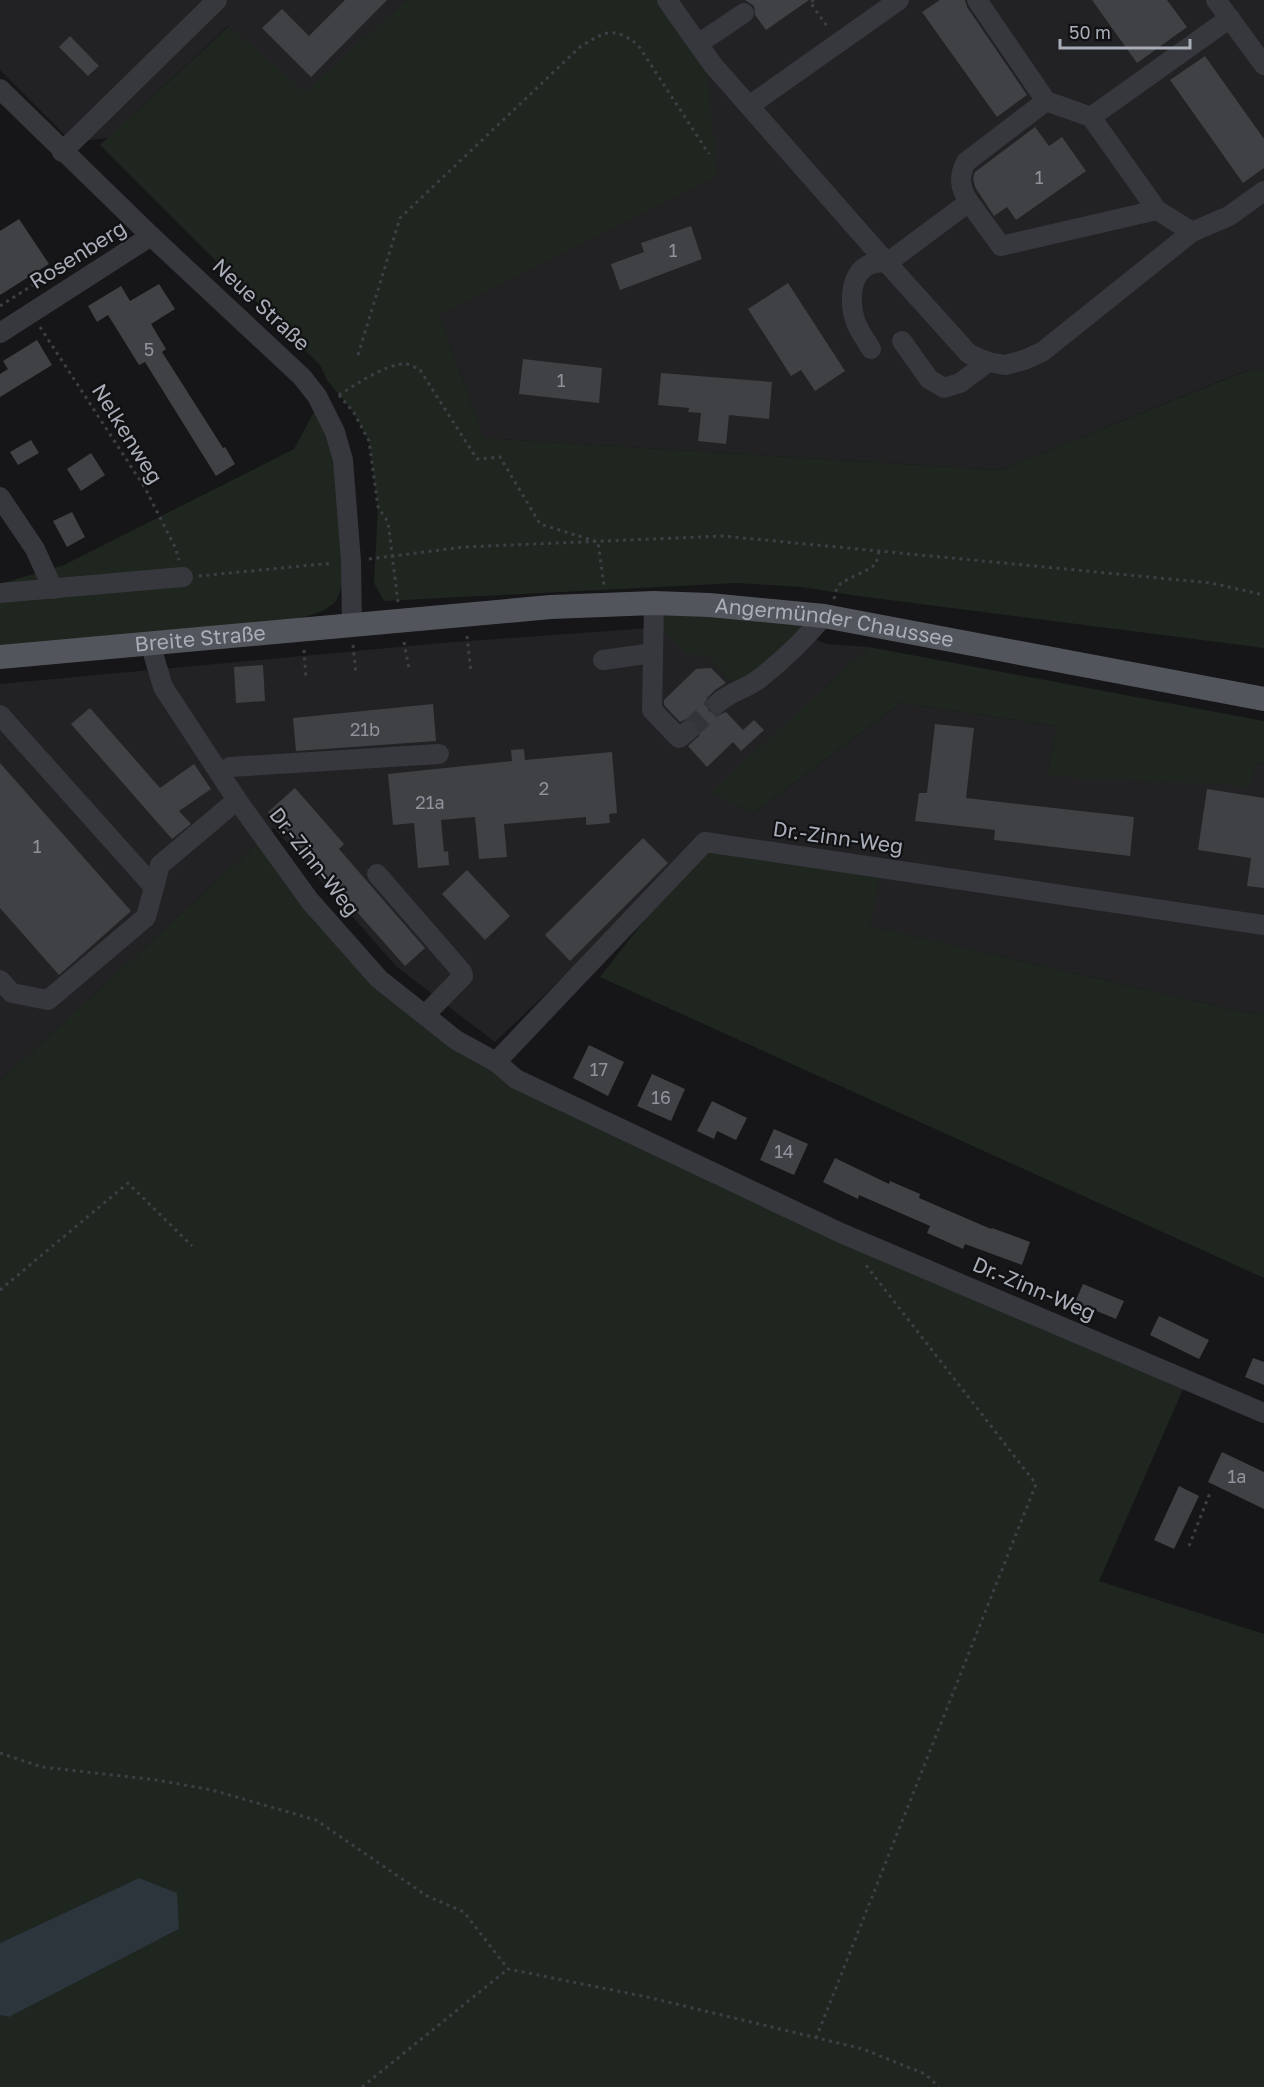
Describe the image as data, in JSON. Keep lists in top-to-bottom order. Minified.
{"streets":{"main road":["Angermünder Chaussee","Breite Straße"],"street":["Rosenberg","Neue Straße","Dr.-Zinn-Weg"],"path":["Nelkenweg"]},"crossings":[["Rosenberg","Neue Straße"],["Rosenberg","Nelkenweg"],["Neue Straße","Breite Straße"],["Angermünder Chaussee","Breite Straße"],["Breite Straße","Dr.-Zinn-Weg"]],"house_numbers":["1","1","5","1","21b","2","21a","1","17","16","14","1a"],"scale_bar":"50 m"}
